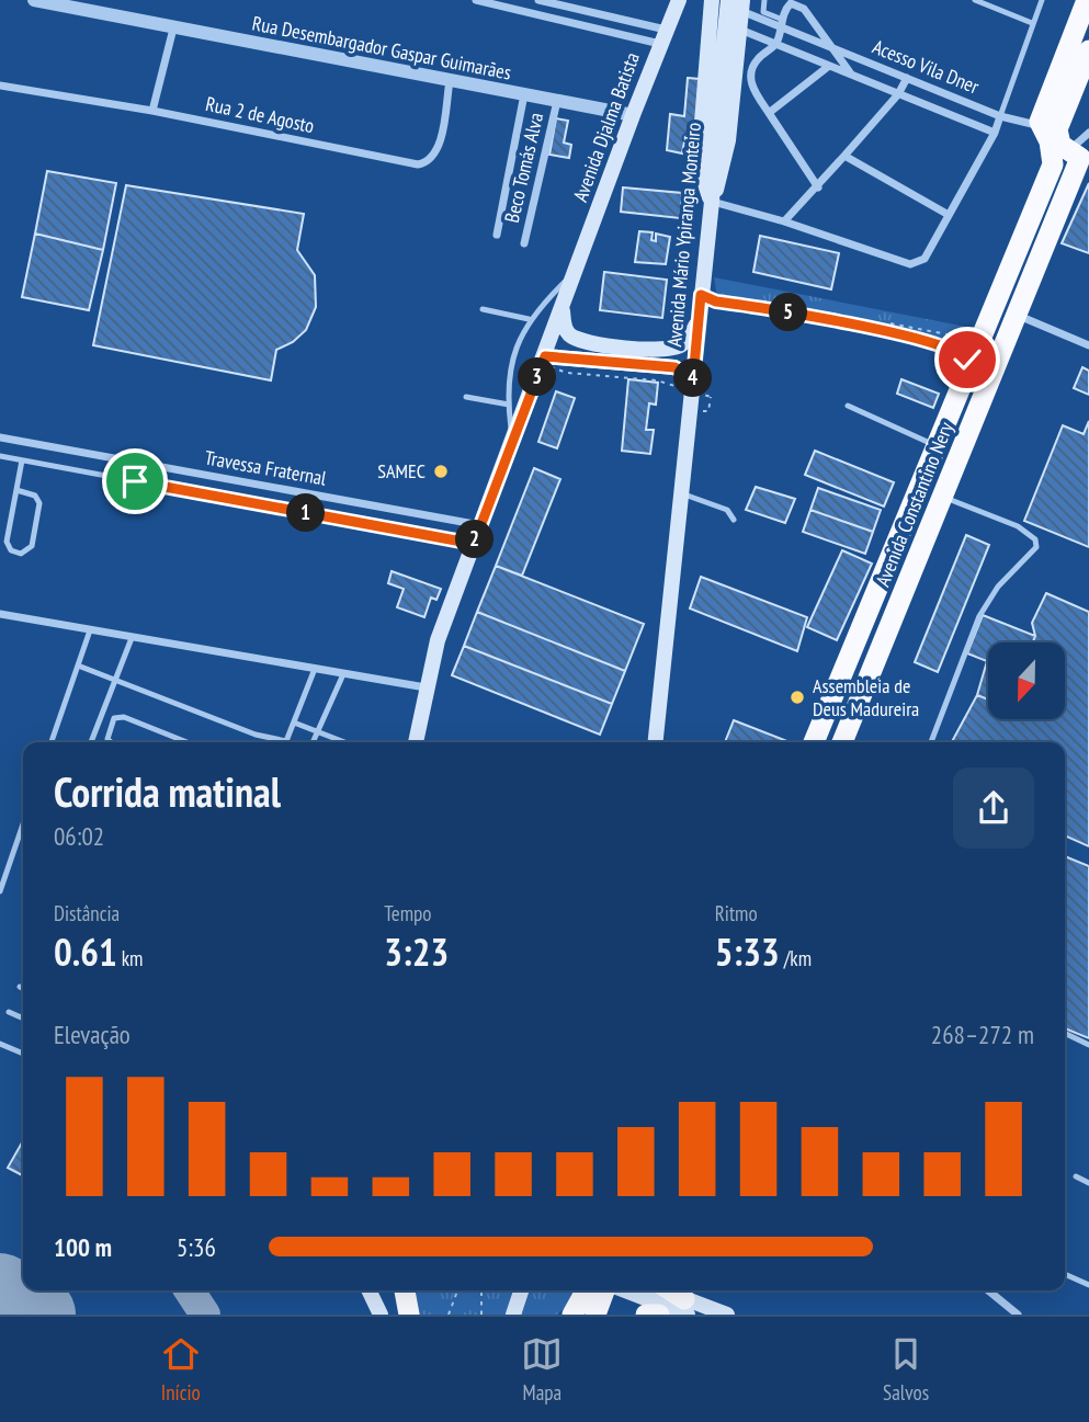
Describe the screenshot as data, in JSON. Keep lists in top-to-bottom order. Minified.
{"streets":{"highway":["Avenida Constantino Nery"],"main road":["Avenida Djalma Batista","Avenida Mário Ypiranga Monteiro"],"street":["Rua Desembargador Gaspar Guimarães","Acesso Vila Dner","Rua 2 de Agosto","Beco Tomás Alva","Travessa Fraternal"]},"crossings":[["Rua Desembargador Gaspar Guimarães","Rua 2 de Agosto"],["Rua Desembargador Gaspar Guimarães","Avenida Djalma Batista"],["Rua Desembargador Gaspar Guimarães","Beco Tomás Alva"],["Avenida Djalma Batista","Travessa Fraternal"]],"places":["SAMEC","Assembleia de Deus Madureira"],"north":"bottom","page":{"pins":["5","3","4","1","2"],"heading":["Corrida matinal","06:02"],"stats":[["Distância","0.61 km"],["Tempo","3:23"],["Ritmo","5:33 /km"]],"chart":["Elevação","268–272 m"],"list":[{"name":"100 m","note":"5:36"}],"tabs":["Início","Mapa","Salvos"]}}
